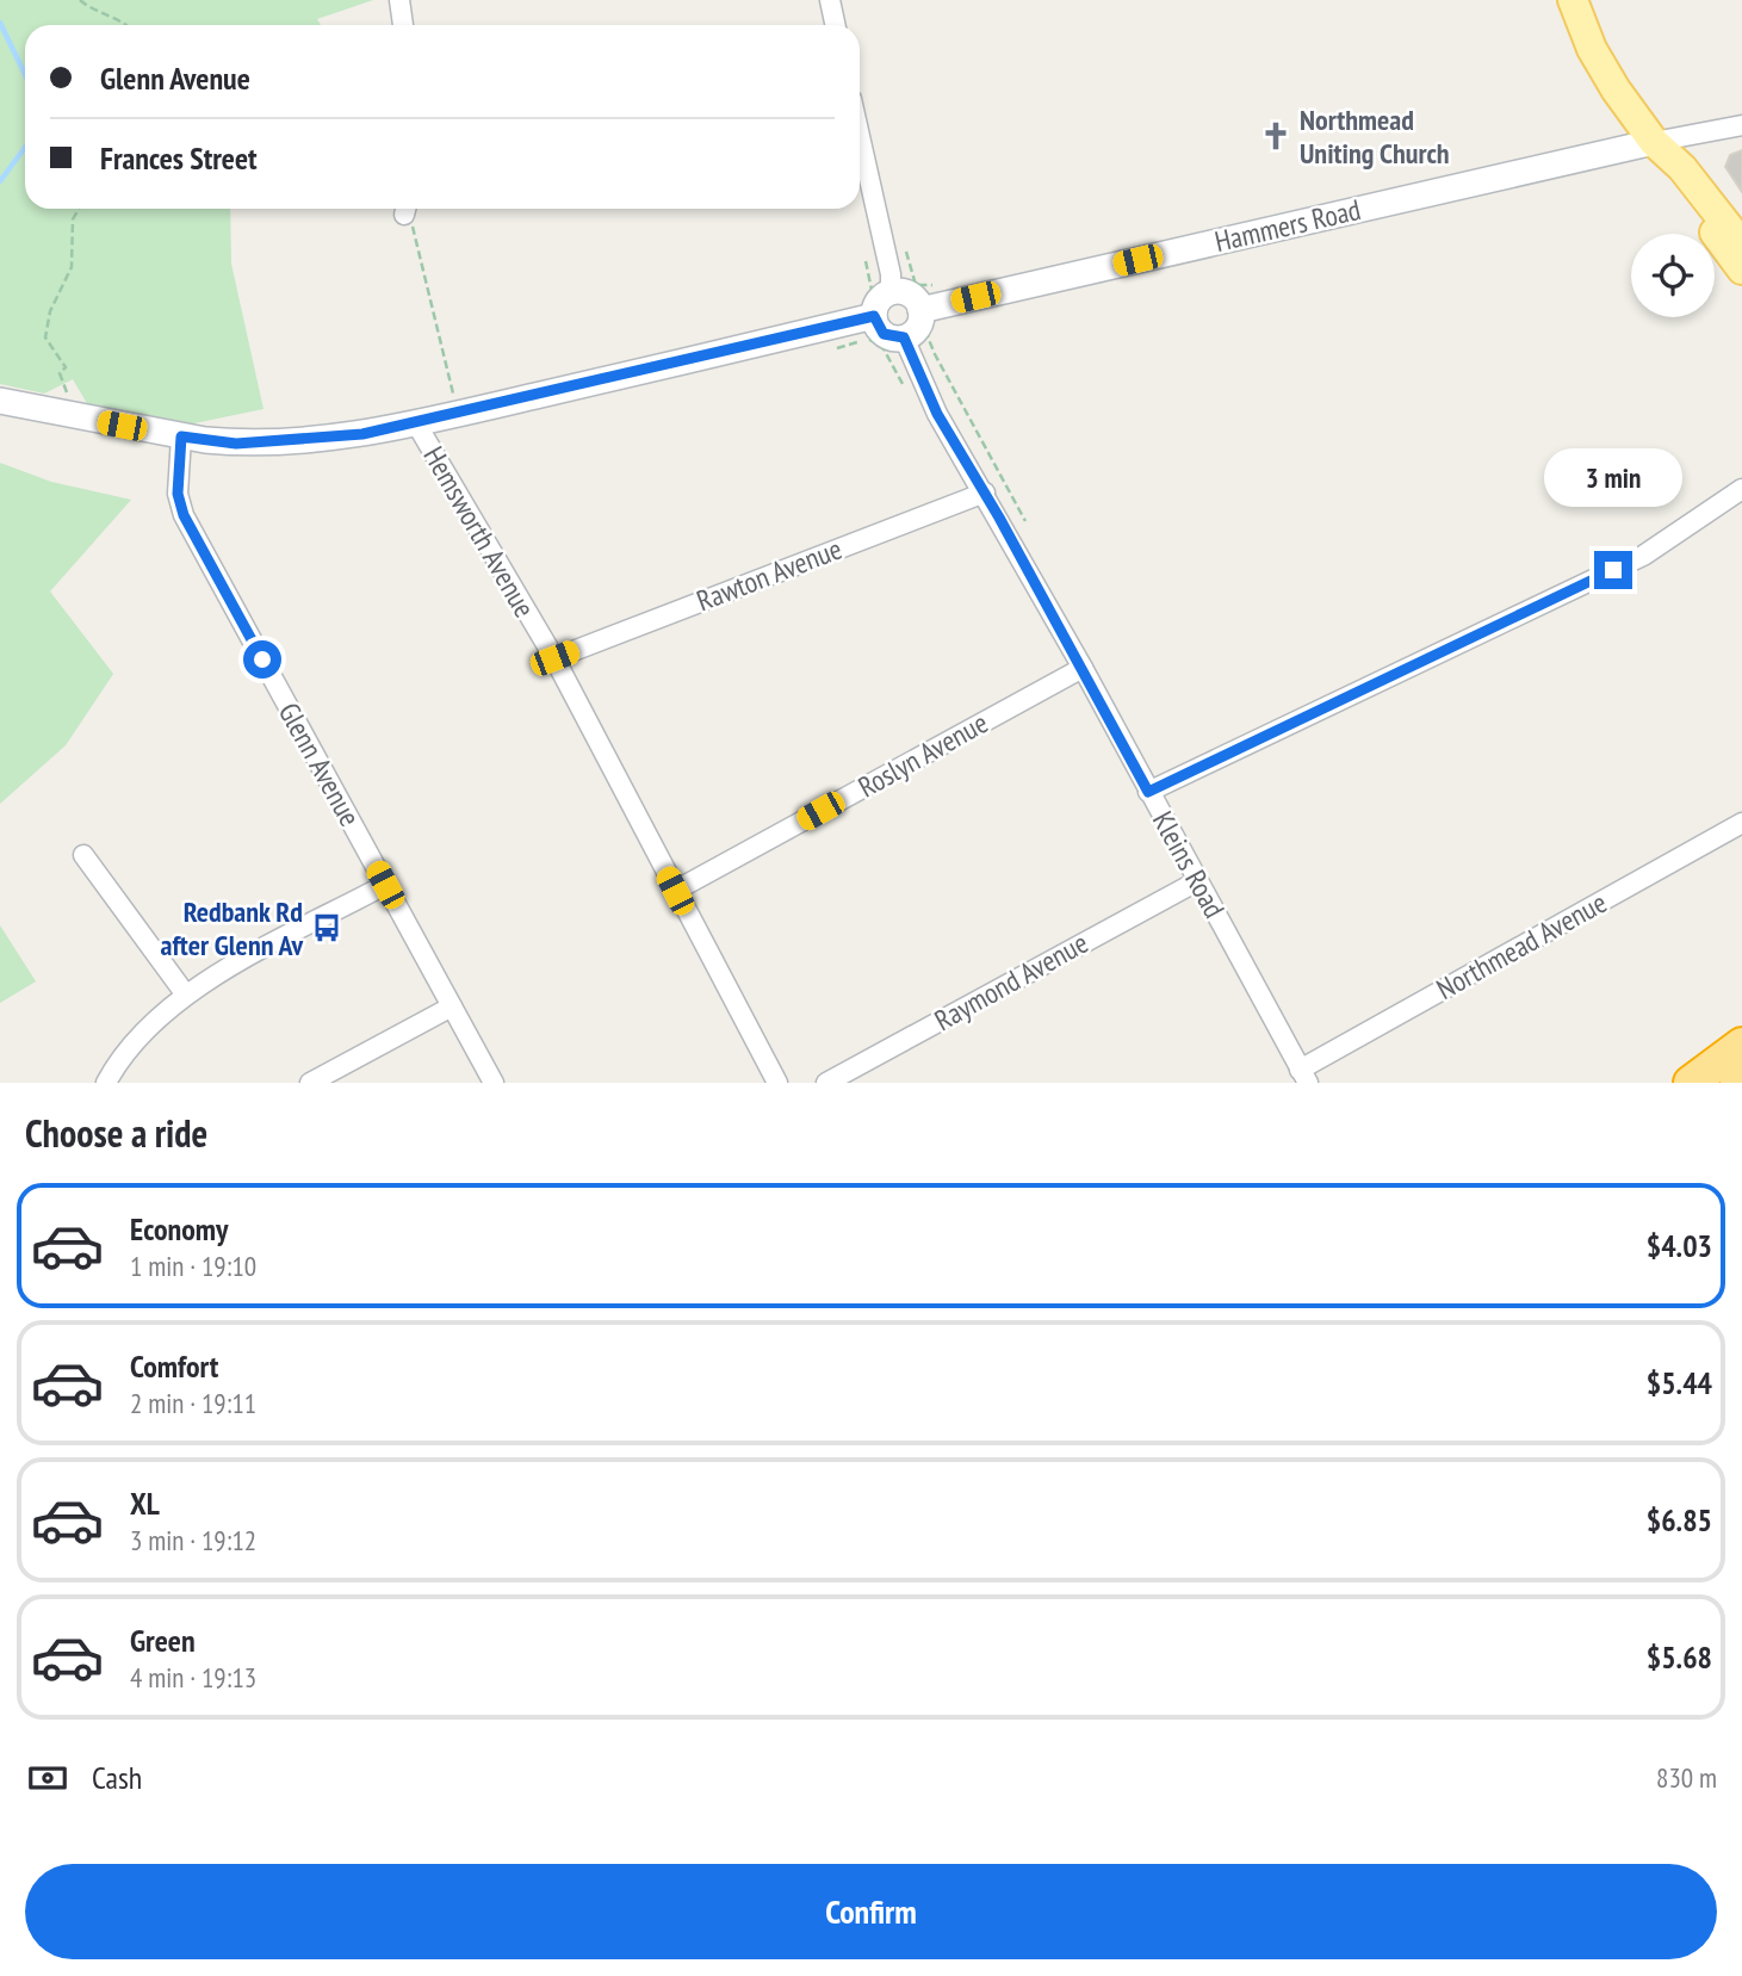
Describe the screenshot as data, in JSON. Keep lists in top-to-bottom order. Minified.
{"streets":{"street":["Hammers Road","Hemsworth Avenue","Rawton Avenue","Roslyn Avenue","Glenn Avenue","Kleins Road","Northmead Avenue","Raymond Avenue"]},"crossings":[["Hammers Road","Kleins Road"],["Hemsworth Avenue","Rawton Avenue"],["Hemsworth Avenue","Roslyn Avenue"],["Rawton Avenue","Kleins Road"],["Roslyn Avenue","Kleins Road"],["Kleins Road","Northmead Avenue"],["Kleins Road","Raymond Avenue"]],"places":{"church":["Northmead Uniting Church"],"bus stop":["Redbank Rd after Glenn Av"]},"page":{"banner":["Glenn Avenue","Frances Street"],"bubble":"3 min","heading":"Choose a ride","list":[{"name":"Economy","note":"1 min · 19:10","value":"$4.03"},{"name":"Comfort","note":"2 min · 19:11","value":"$5.44"},{"name":"XL","note":"3 min · 19:12","value":"$6.85"},{"name":"Green","note":"4 min · 19:13","value":"$5.68"}],"pay":["Cash","830 m"],"buttons":"Confirm"}}
